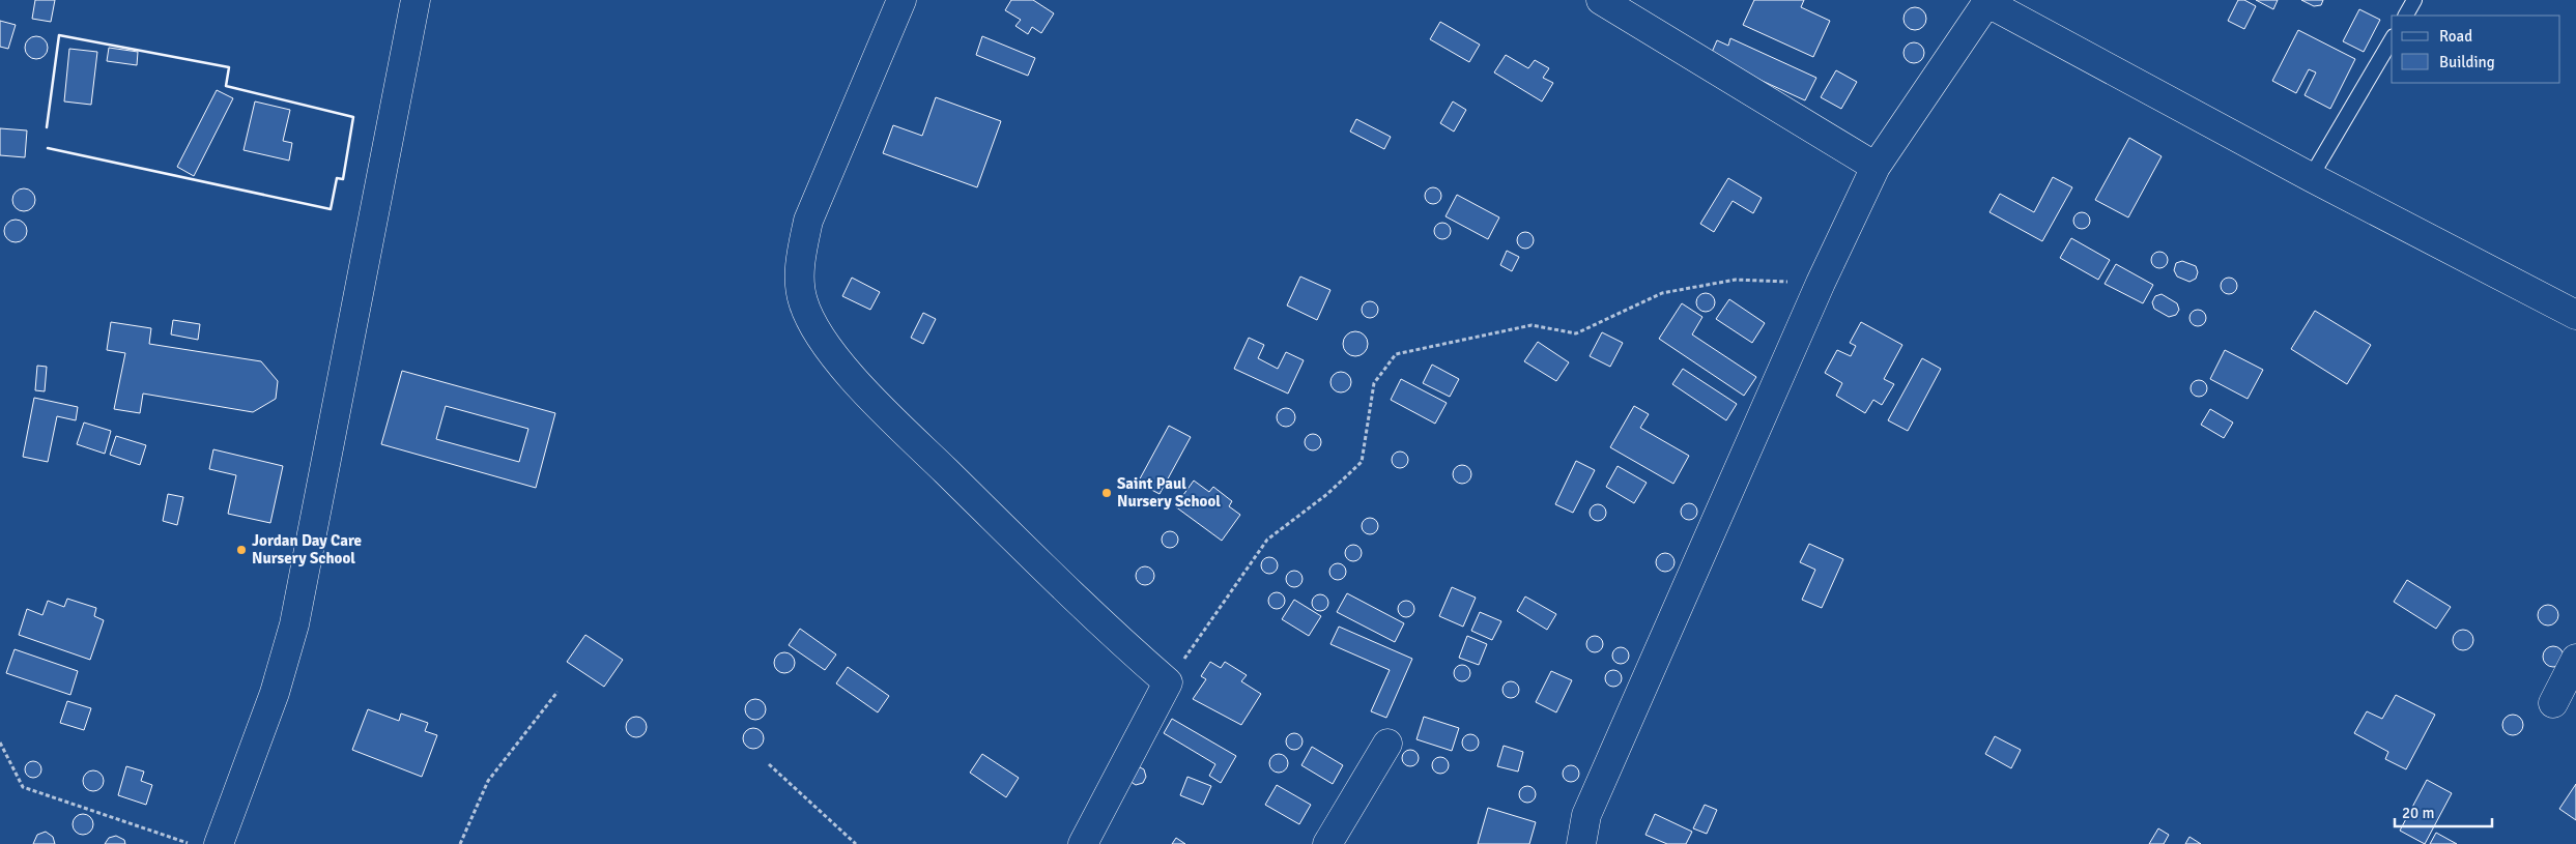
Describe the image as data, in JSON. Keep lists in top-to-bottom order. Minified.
{"places":["Saint Paul Nursery School","Jordan Day Care Nursery School"],"legend":["Road","Building"],"scale_bar":"20 m"}
